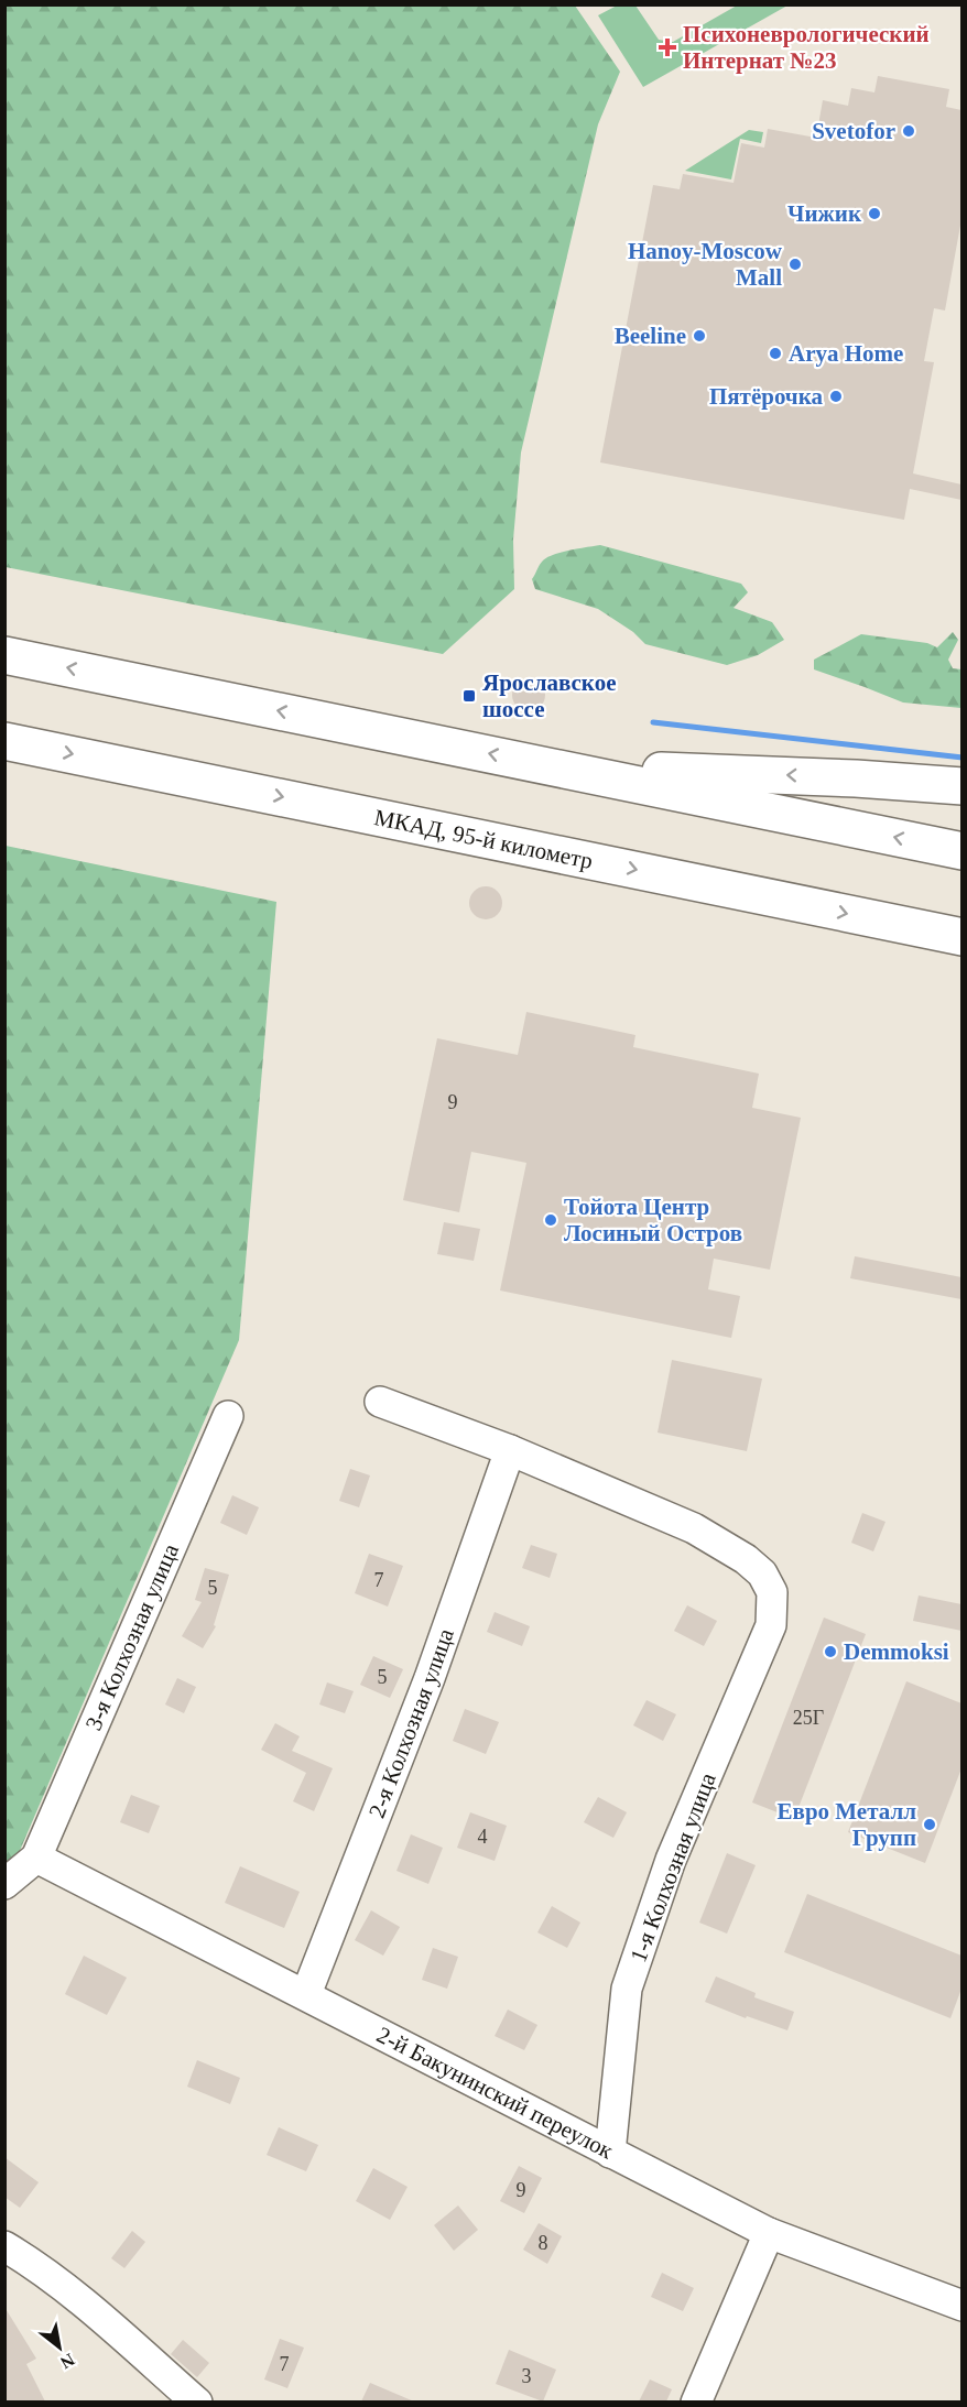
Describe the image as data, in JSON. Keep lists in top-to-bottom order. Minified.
{"streets":{"highway":["МКАД, 95-й километр"],"street":["3-я Колхозная улица","2-я Колхозная улица","1-я Колхозная улица","2-й Бакунинский переулок"]},"crossings":[["3-я Колхозная улица","2-й Бакунинский переулок"],["2-я Колхозная улица","1-я Колхозная улица"],["2-я Колхозная улица","2-й Бакунинский переулок"],["1-я Колхозная улица","2-й Бакунинский переулок"]],"places":{"health":["Психоневрологический Интернат №23"],"other":["Svetofor","Чижик","Hanoy-Moscow Mall","Beeline","Arya Home","Пятёрочка","Тойота Центр Лосиный Остров","Demmoksi","Евро Металл Групп"],"transit":["Ярославское шоссе"]},"house_numbers":["9","7","5","5","25Г","4","9","8","7","3"],"north":"bottom right"}
